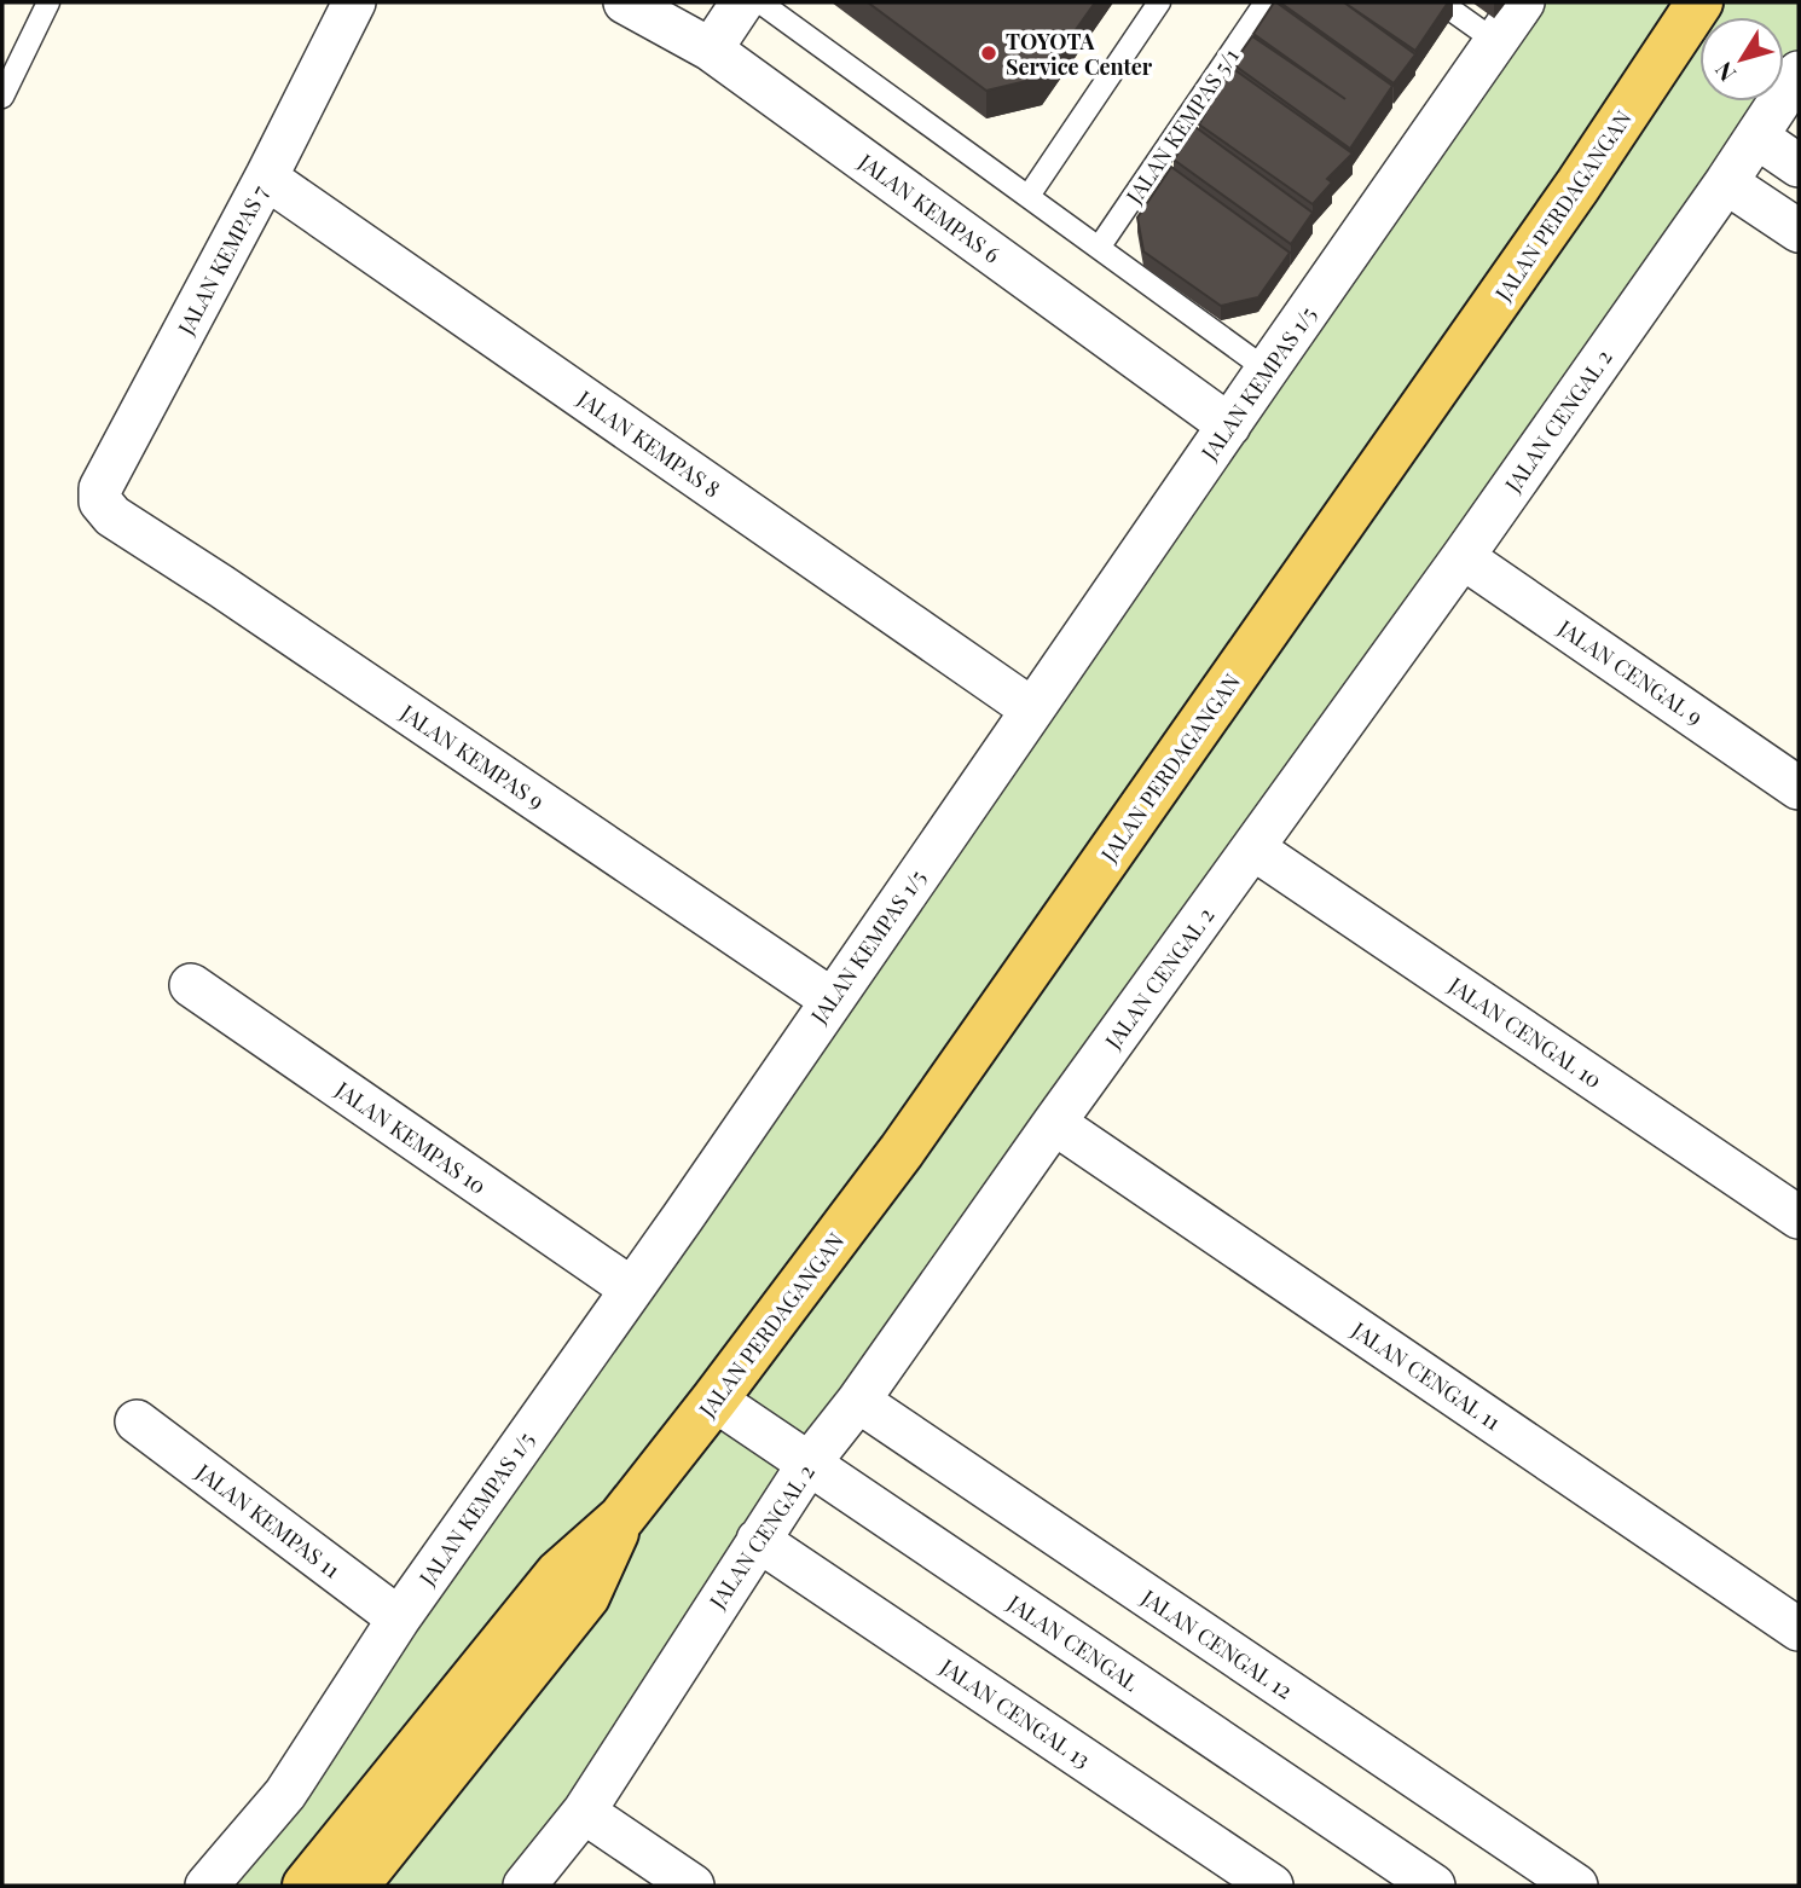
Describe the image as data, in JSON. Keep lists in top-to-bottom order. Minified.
{"streets":{"main road":["JALAN PERDAGANGAN"],"street":["JALAN KEMPAS 6","JALAN KEMPAS 7","JALAN KEMPAS 1/5","JALAN CENGAL 2","JALAN KEMPAS 8","JALAN CENGAL 9","JALAN KEMPAS 9","JALAN CENGAL 10","JALAN KEMPAS 10","JALAN CENGAL 11","JALAN KEMPAS 11","JALAN CENGAL","JALAN CENGAL 12","JALAN CENGAL 13"],"lane":["JALAN KEMPAS 5/1"]},"crossings":[["JALAN PERDAGANGAN","JALAN CENGAL"],["JALAN KEMPAS 6","JALAN KEMPAS 1/5"],["JALAN KEMPAS 7","JALAN KEMPAS 8"],["JALAN KEMPAS 7","JALAN KEMPAS 9"],["JALAN KEMPAS 1/5","JALAN KEMPAS 8"],["JALAN KEMPAS 1/5","JALAN KEMPAS 9"],["JALAN KEMPAS 1/5","JALAN KEMPAS 10"],["JALAN KEMPAS 1/5","JALAN KEMPAS 11"],["JALAN CENGAL 2","JALAN CENGAL 9"],["JALAN CENGAL 2","JALAN CENGAL 10"],["JALAN CENGAL 2","JALAN CENGAL 11"],["JALAN CENGAL 2","JALAN CENGAL"],["JALAN CENGAL 2","JALAN CENGAL 12"],["JALAN CENGAL 2","JALAN CENGAL 13"]],"places":["TOYOTA Service Center"],"north":"bottom left"}
